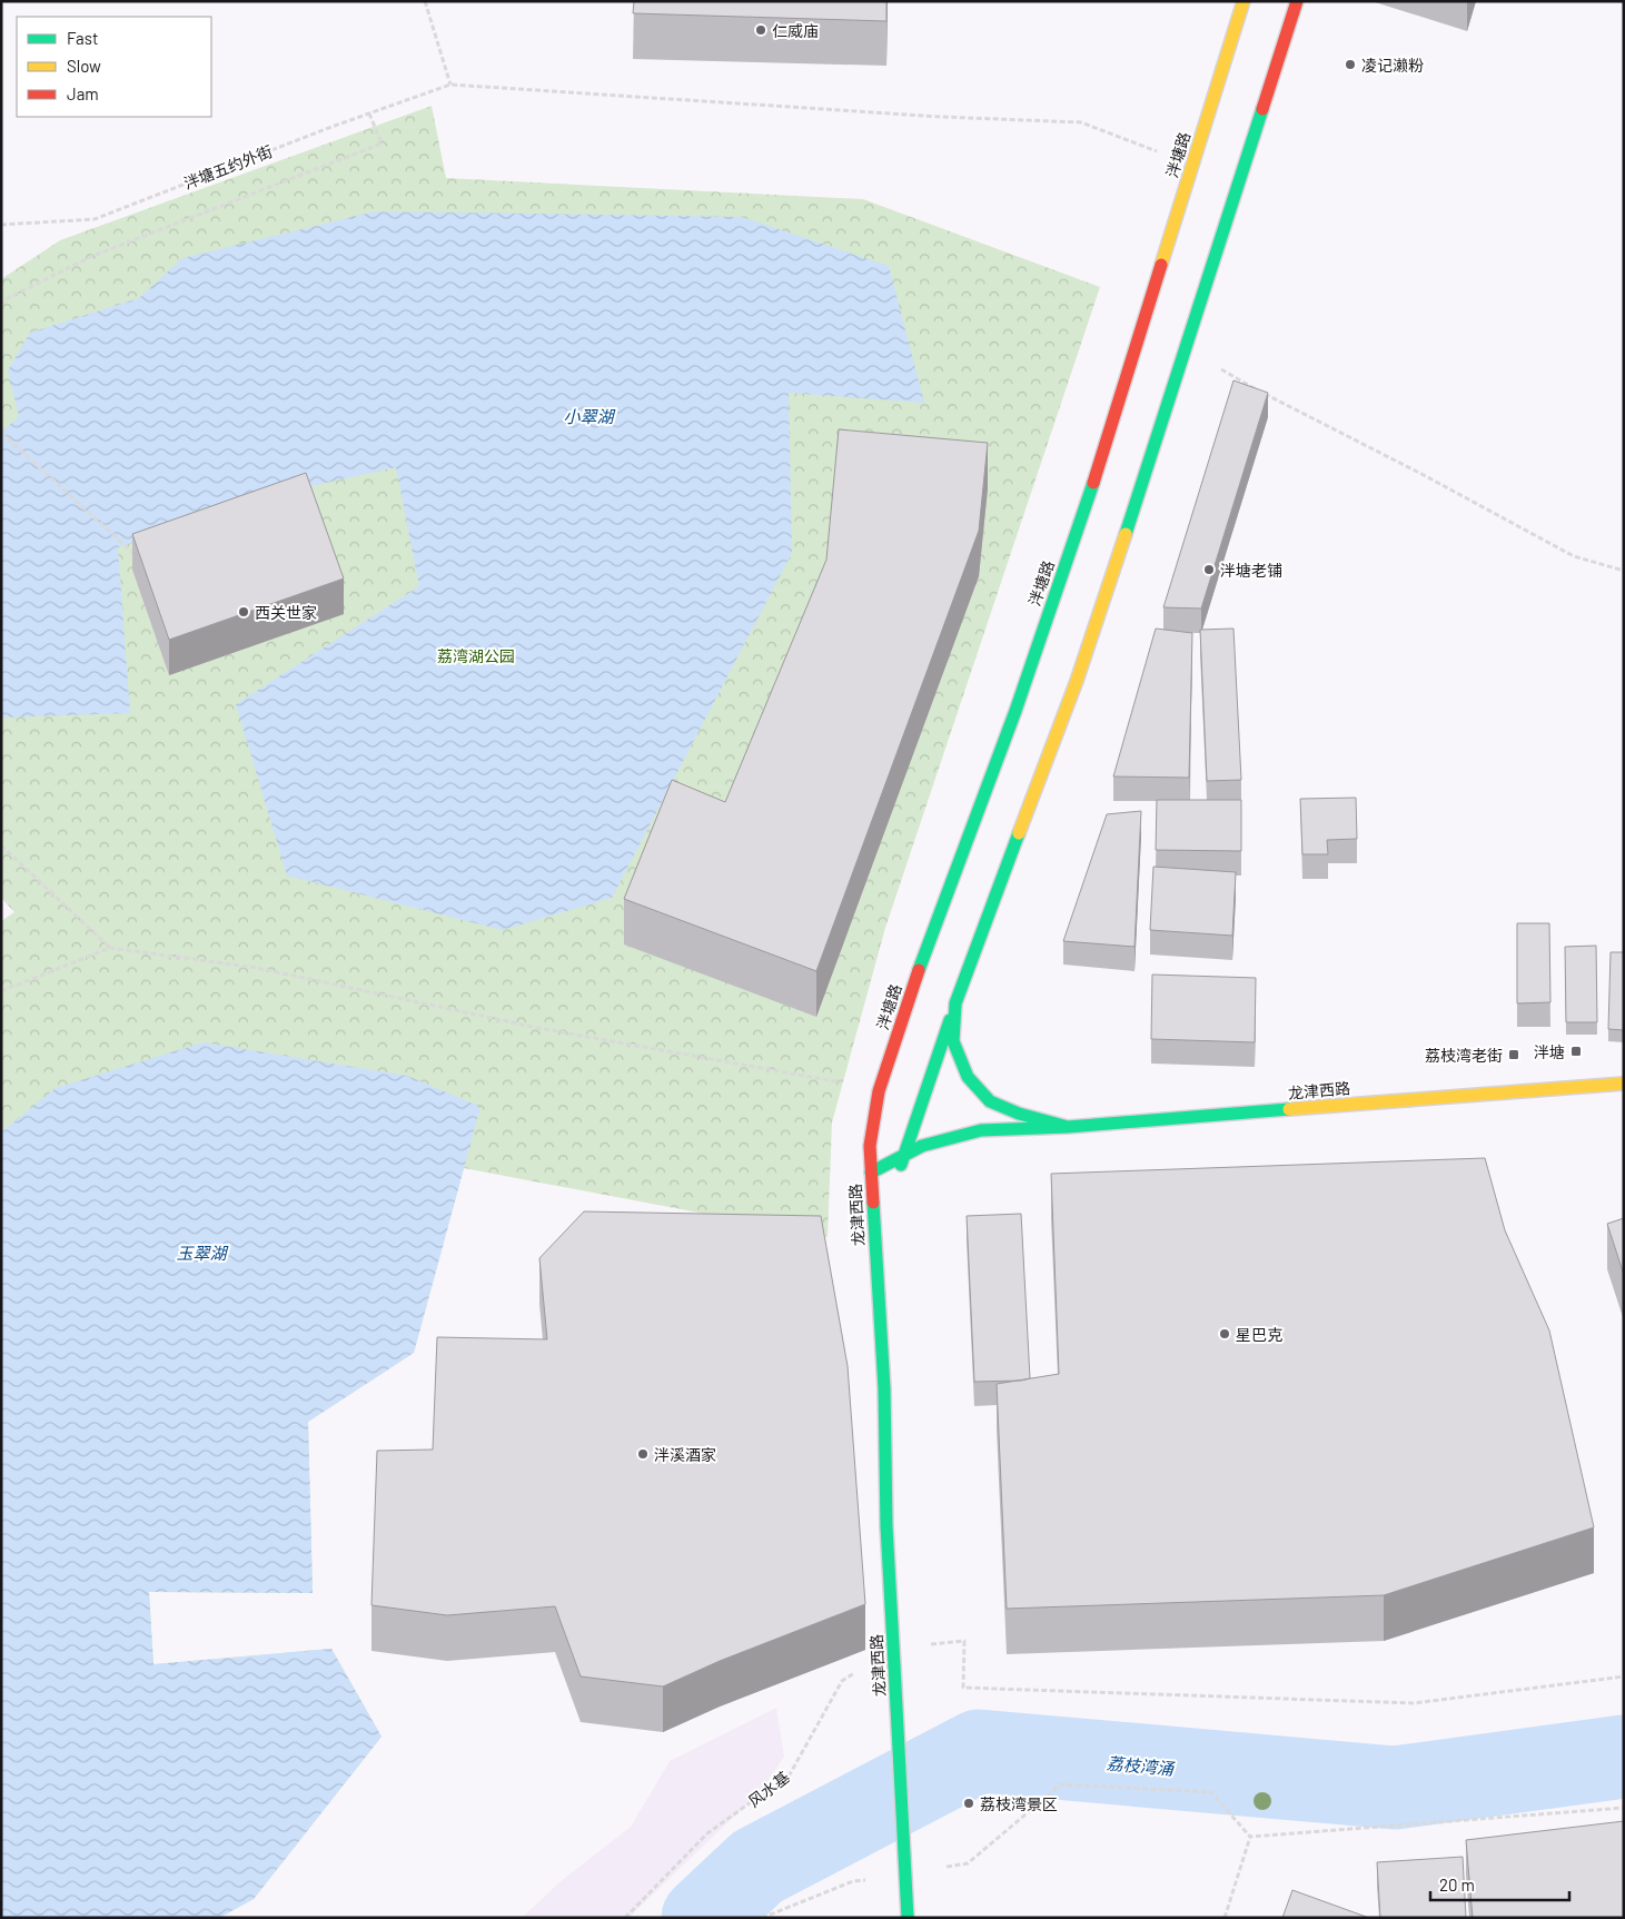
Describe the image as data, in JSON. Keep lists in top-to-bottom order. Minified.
{"streets":{"street":["泮塘路","龙津西路"],"path":["泮塘五约外街","风水基"]},"crossings":[["泮塘路","龙津西路"],["龙津西路","风水基"]],"water":["小翠湖","玉翠湖","荔枝湾涌"],"parks":["荔湾湖公园"],"places":{"other":["仁威庙","凌记濑粉","泮塘老铺","西关世家","星巴克","泮溪酒家","荔枝湾景区"],"transit":["泮塘","荔枝湾老街"]},"legend":["Fast","Slow","Jam"],"scale_bar":"20 m"}
